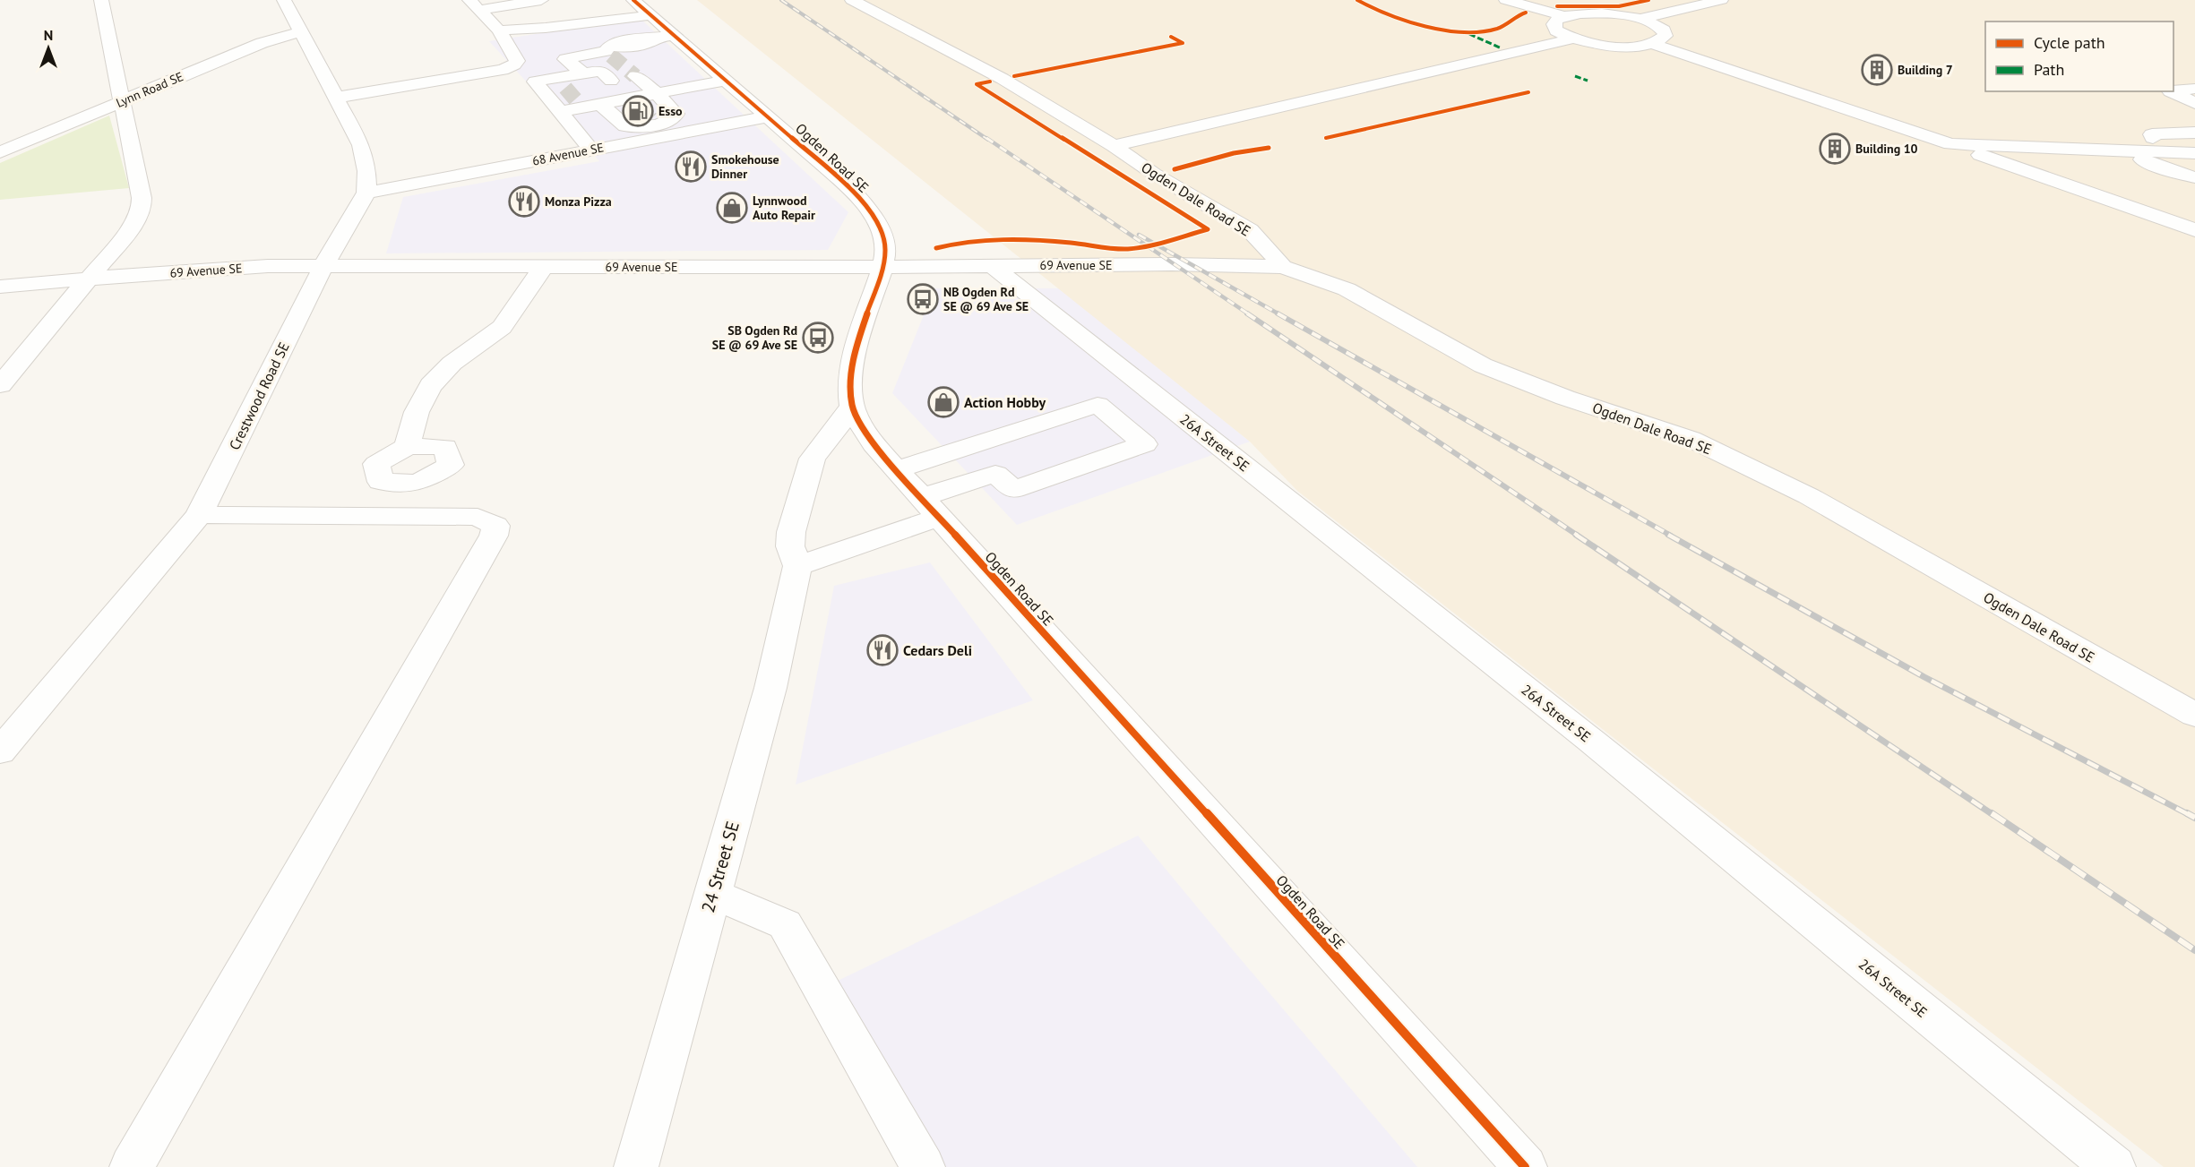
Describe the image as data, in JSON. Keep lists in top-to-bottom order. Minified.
{"streets":{"street":["Lynn Road SE","68 Avenue SE","Ogden Road SE","Ogden Dale Road SE","69 Avenue SE","Crestwood Road SE","26A Street SE","24 Street SE"]},"crossings":[["68 Avenue SE","Ogden Road SE"],["68 Avenue SE","Crestwood Road SE"],["Ogden Road SE","69 Avenue SE"],["Ogden Road SE","24 Street SE"],["Ogden Dale Road SE","69 Avenue SE"],["69 Avenue SE","Crestwood Road SE"],["69 Avenue SE","26A Street SE"]],"places":{"building":["Building 7","Building 10"],"fuel station":["Esso"],"restaurant":["Smokehouse Dinner","Monza Pizza","Cedars Deli"],"shop":["Lynnwood Auto Repair","Action Hobby"],"bus stop":["NB Ogden Rd SE @ 69 Ave SE","SB Ogden Rd SE @ 69 Ave SE"]},"legend":["Cycle path","Path"],"north":"top"}
